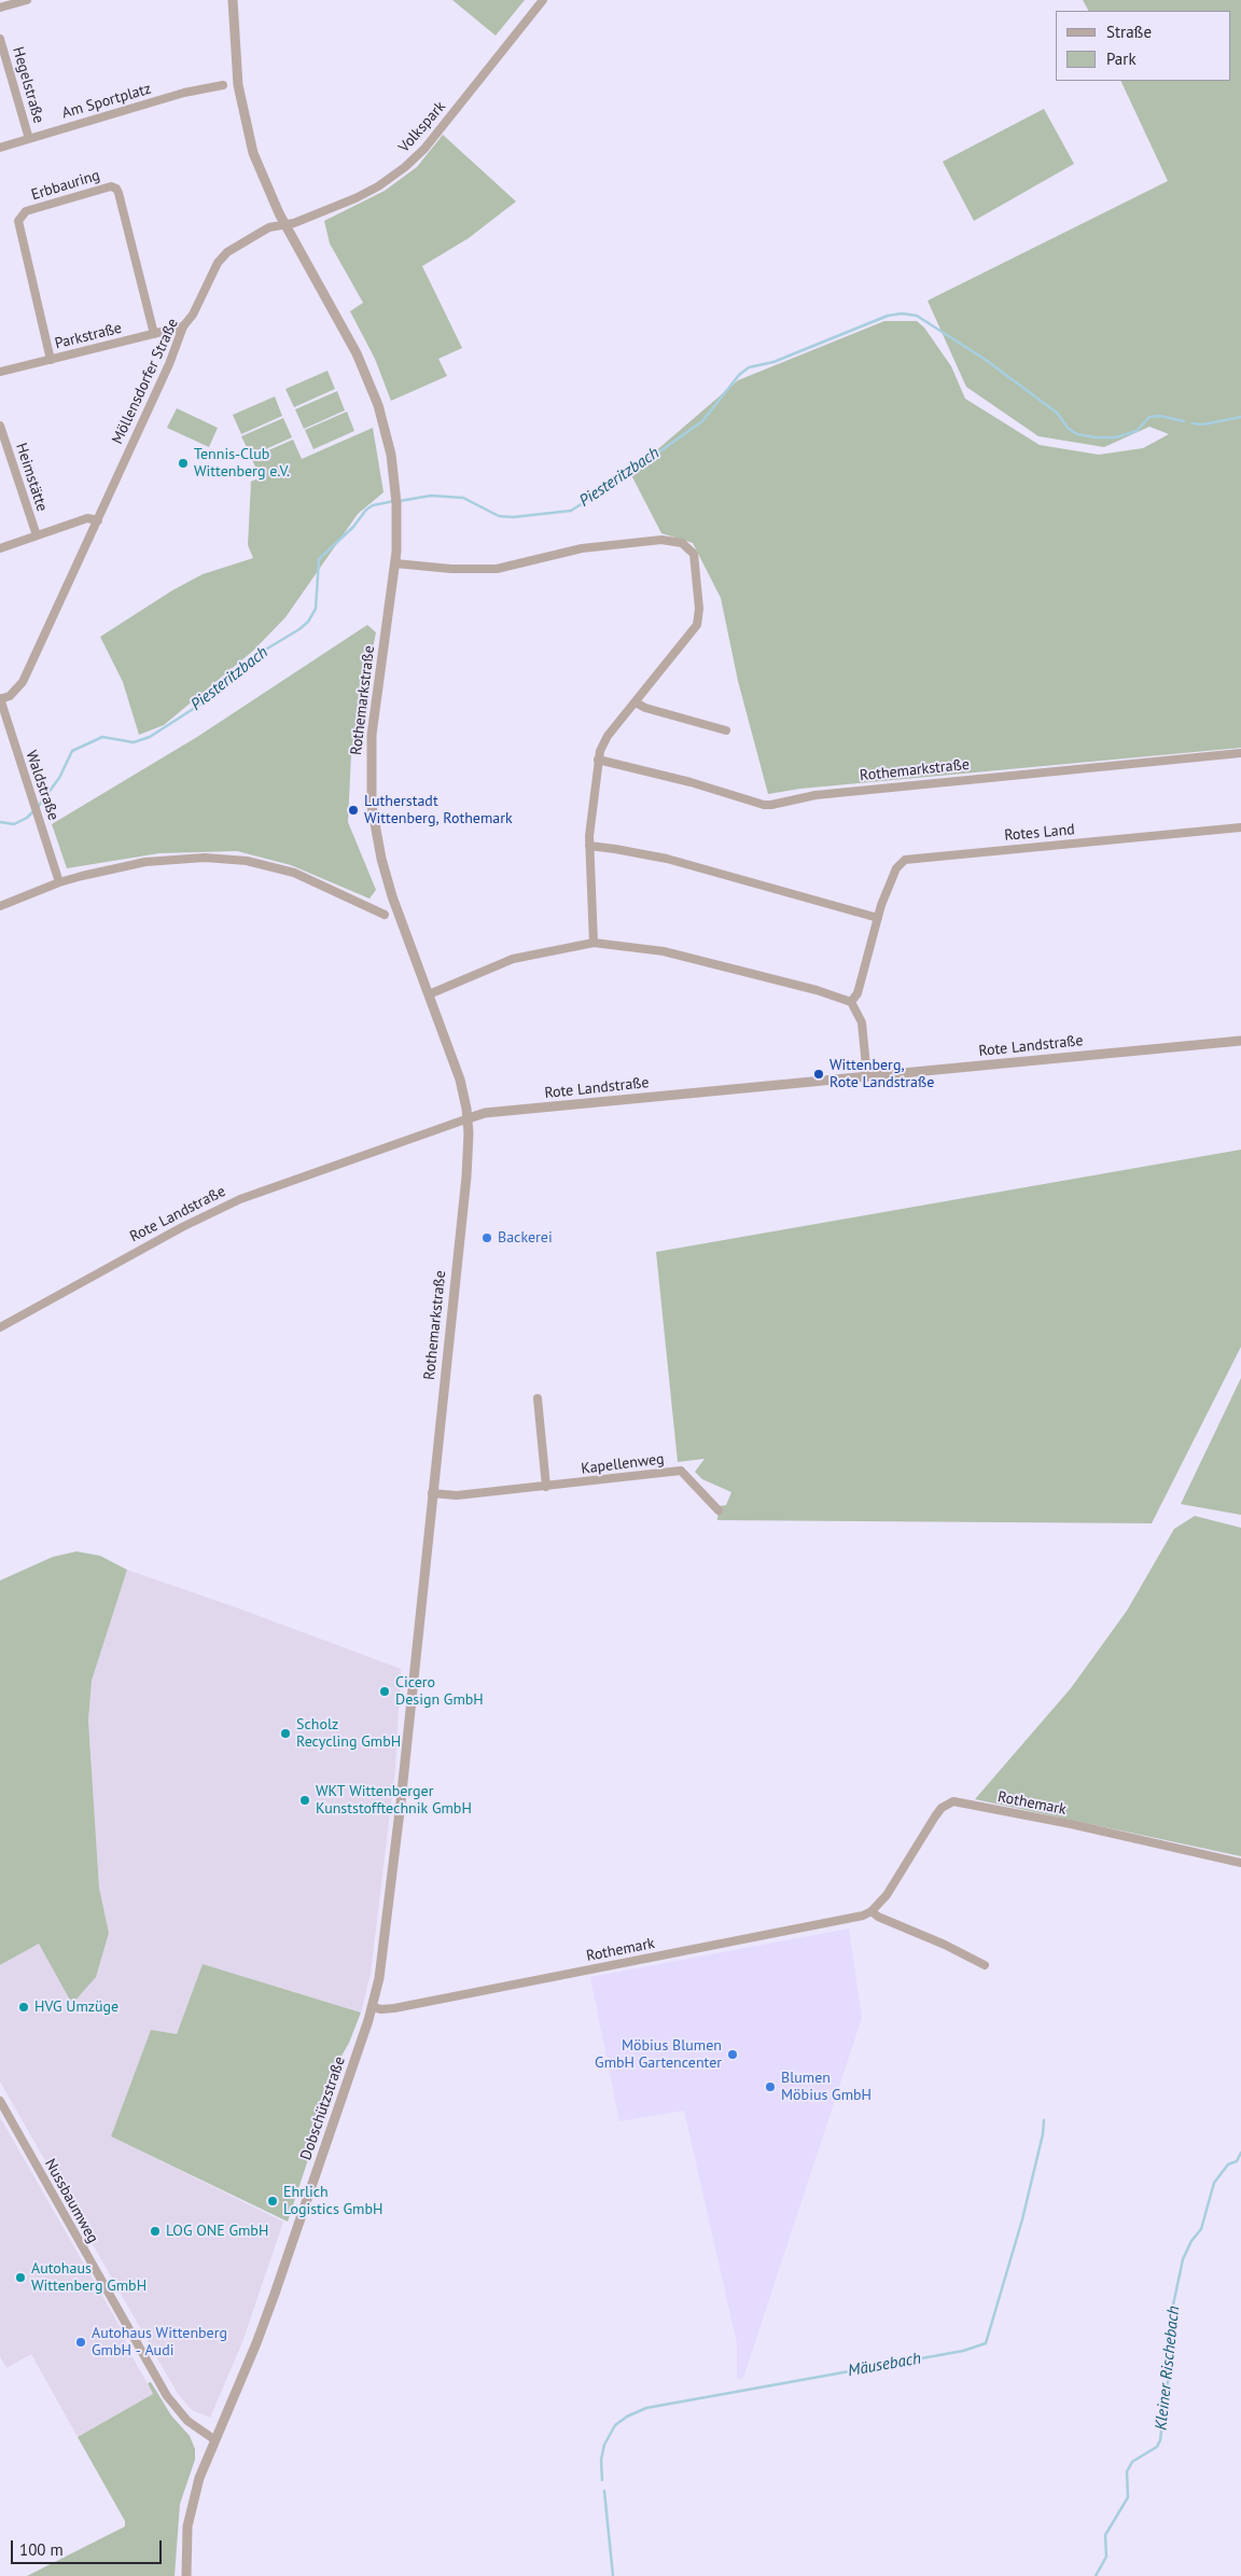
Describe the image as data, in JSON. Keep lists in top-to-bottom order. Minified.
{"streets":{"street":["Hegelstraße","Am Sportplatz","Volkspark","Erbbauring","Parkstraße","Möllensdorfer Straße","Heimstätte","Rothemarkstraße","Waldstraße","Rotes Land","Rote Landstraße","Kapellenweg","Rothemark","Dobschützstraße","Nussbaumweg"]},"crossings":[["Hegelstraße","Am Sportplatz"],["Volkspark","Möllensdorfer Straße"],["Volkspark","Rothemarkstraße"],["Erbbauring","Parkstraße"],["Parkstraße","Möllensdorfer Straße"],["Möllensdorfer Straße","Heimstätte"],["Möllensdorfer Straße","Rothemarkstraße"],["Möllensdorfer Straße","Waldstraße"],["Rothemarkstraße","Rote Landstraße"],["Rothemarkstraße","Kapellenweg"],["Rothemarkstraße","Dobschützstraße"],["Rothemark","Dobschützstraße"],["Dobschützstraße","Nussbaumweg"]],"water":["Piesteritzbach","Mäusebach","Kleiner Rischebach"],"places":["Tennis-Club Wittenberg e.V.","Lutherstadt Wittenberg, Rothemark","Wittenberg, Rote Landstraße","Backerei","Cicero Design GmbH","Scholz Recycling GmbH","WKT Wittenberger Kunststofftechnik GmbH","HVG Umzüge","Möbius Blumen GmbH Gartencenter","Blumen Möbius GmbH","Ehrlich Logistics GmbH","LOG ONE GmbH","Autohaus Wittenberg GmbH","Autohaus Wittenberg GmbH - Audi"],"legend":["Straße","Park"],"scale_bar":"100 m"}
